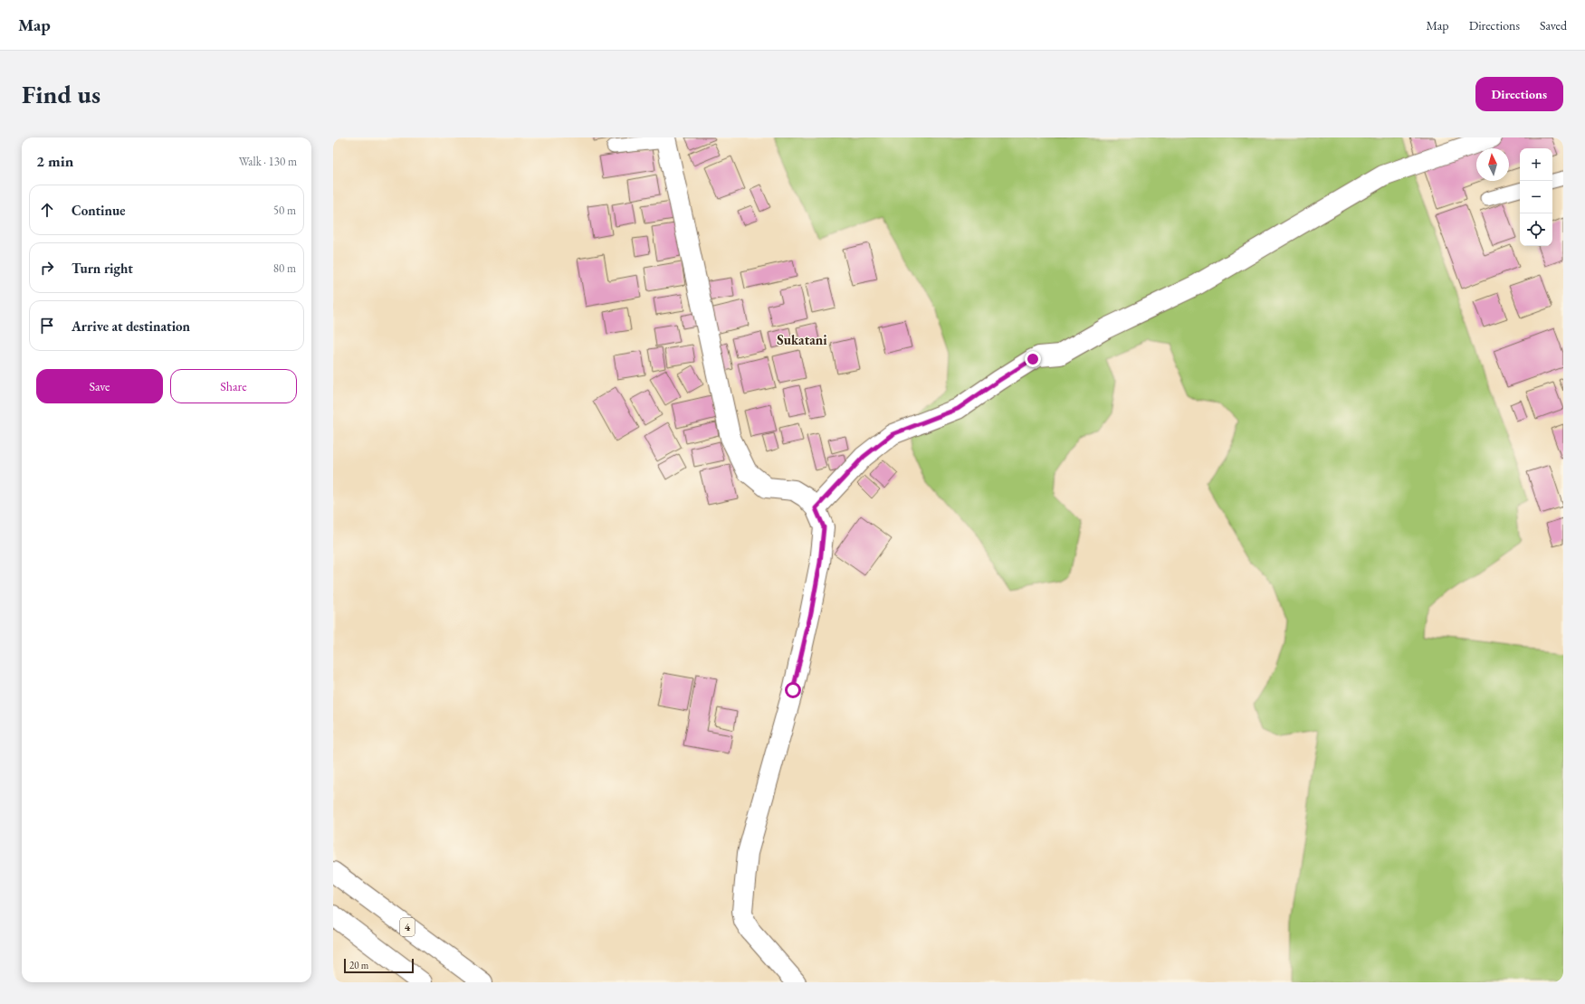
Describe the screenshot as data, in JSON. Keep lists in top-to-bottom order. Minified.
{"streets":{"main road":["4"]},"districts":["Sukatani"],"scale_bar":"20 m","north":"top","page":{"header":"Map","nav":["Map","Directions","Saved"],"buttons":["Directions",["Save","Share"]],"title":"Find us","heading":["2 min","Walk · 130 m"],"map_buttons":["+","−"],"list":[["Continue","50 m"],["Turn right","80 m"],"Arrive at destination"],"scale":"20 m"}}
